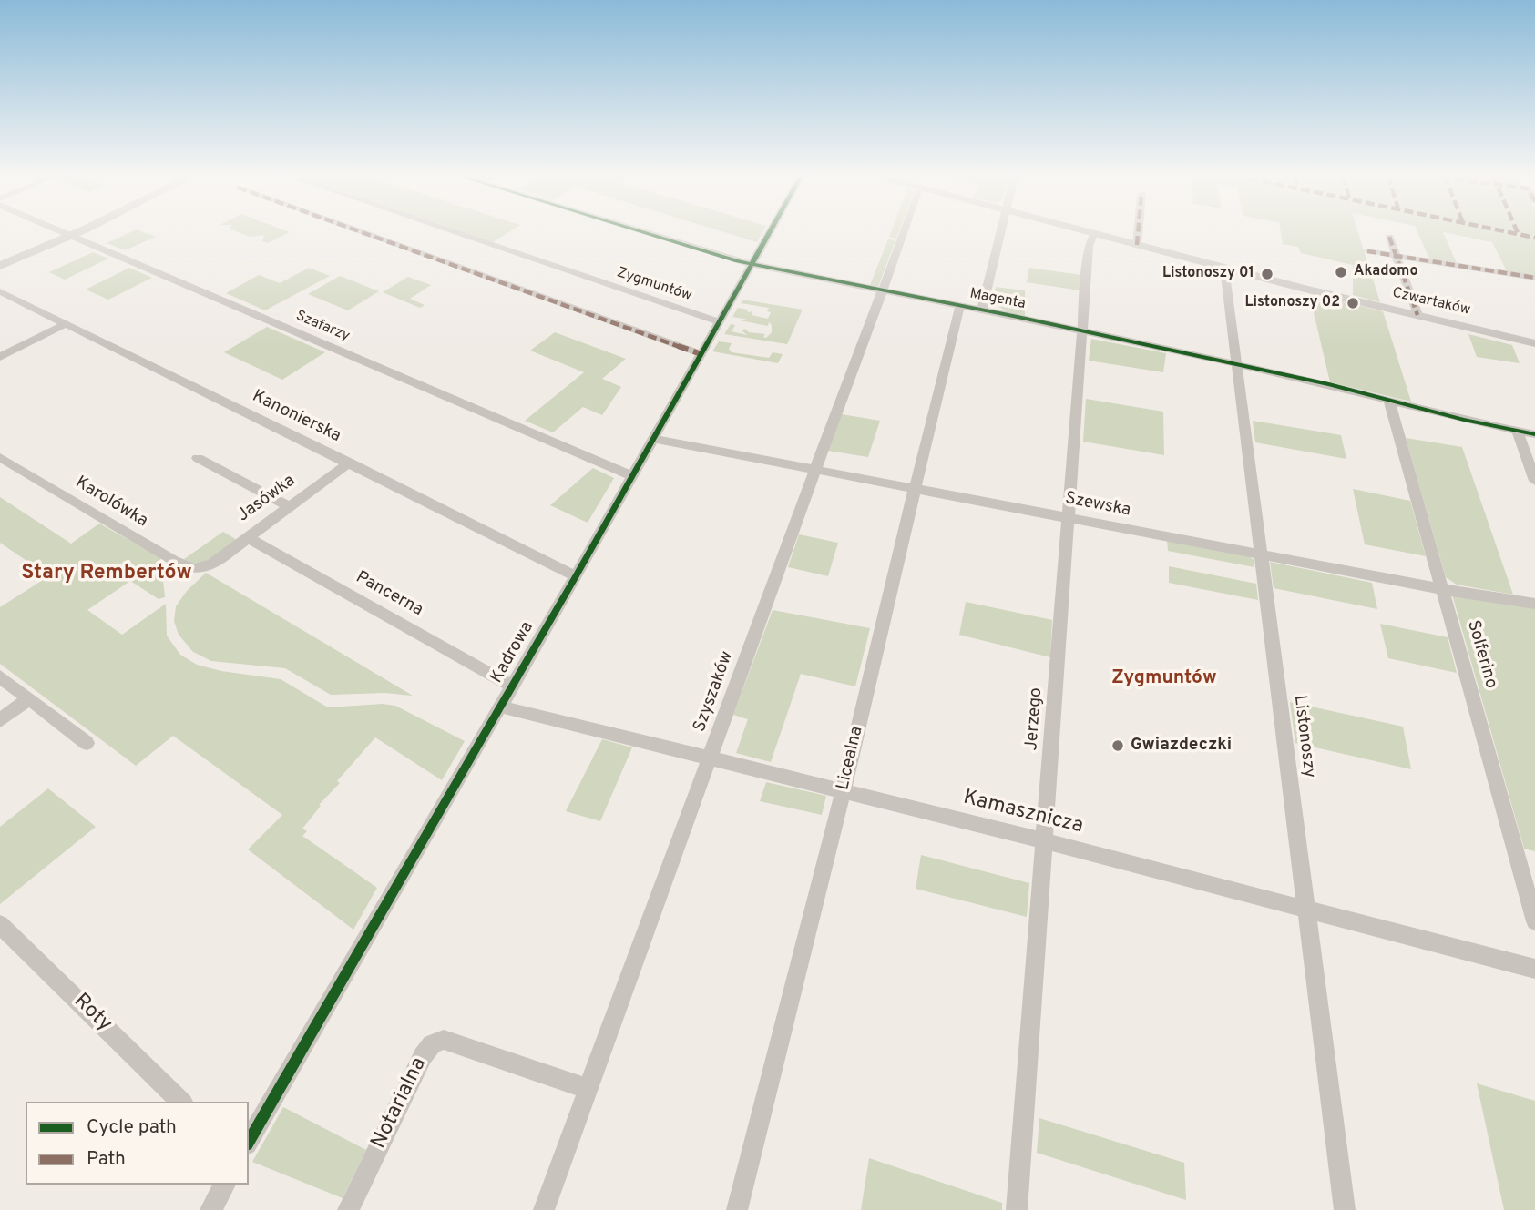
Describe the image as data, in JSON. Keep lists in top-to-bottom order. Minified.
{"streets":{"street":["Zygmuntów","Magenta","Czwartaków","Szafarzy","Kanonierska","Jasówka","Karolówka","Szewska","Pancerna","Kadrowa","Solferino","Szyszaków","Jerzego","Listonoszy","Licealna","Kamasznicza","Roty","Notarialna"]},"crossings":[["Zygmuntów","Kadrowa"],["Magenta","Kadrowa"],["Magenta","Solferino"],["Magenta","Szyszaków"],["Magenta","Jerzego"],["Magenta","Listonoszy"],["Magenta","Licealna"],["Czwartaków","Jerzego"],["Czwartaków","Listonoszy"],["Szafarzy","Kadrowa"],["Kanonierska","Jasówka"],["Kanonierska","Kadrowa"],["Jasówka","Karolówka"],["Jasówka","Pancerna"],["Szewska","Kadrowa"],["Szewska","Solferino"],["Szewska","Szyszaków"],["Szewska","Jerzego"],["Szewska","Listonoszy"],["Szewska","Licealna"],["Pancerna","Kadrowa"],["Kadrowa","Kamasznicza"],["Szyszaków","Kamasznicza"],["Szyszaków","Notarialna"],["Jerzego","Kamasznicza"],["Listonoszy","Kamasznicza"],["Licealna","Kamasznicza"]],"districts":["Stary Rembertów","Zygmuntów"],"places":["Akadomo","Listonoszy 01","Listonoszy 02","Gwiazdeczki"],"legend":["Cycle path","Path"]}
